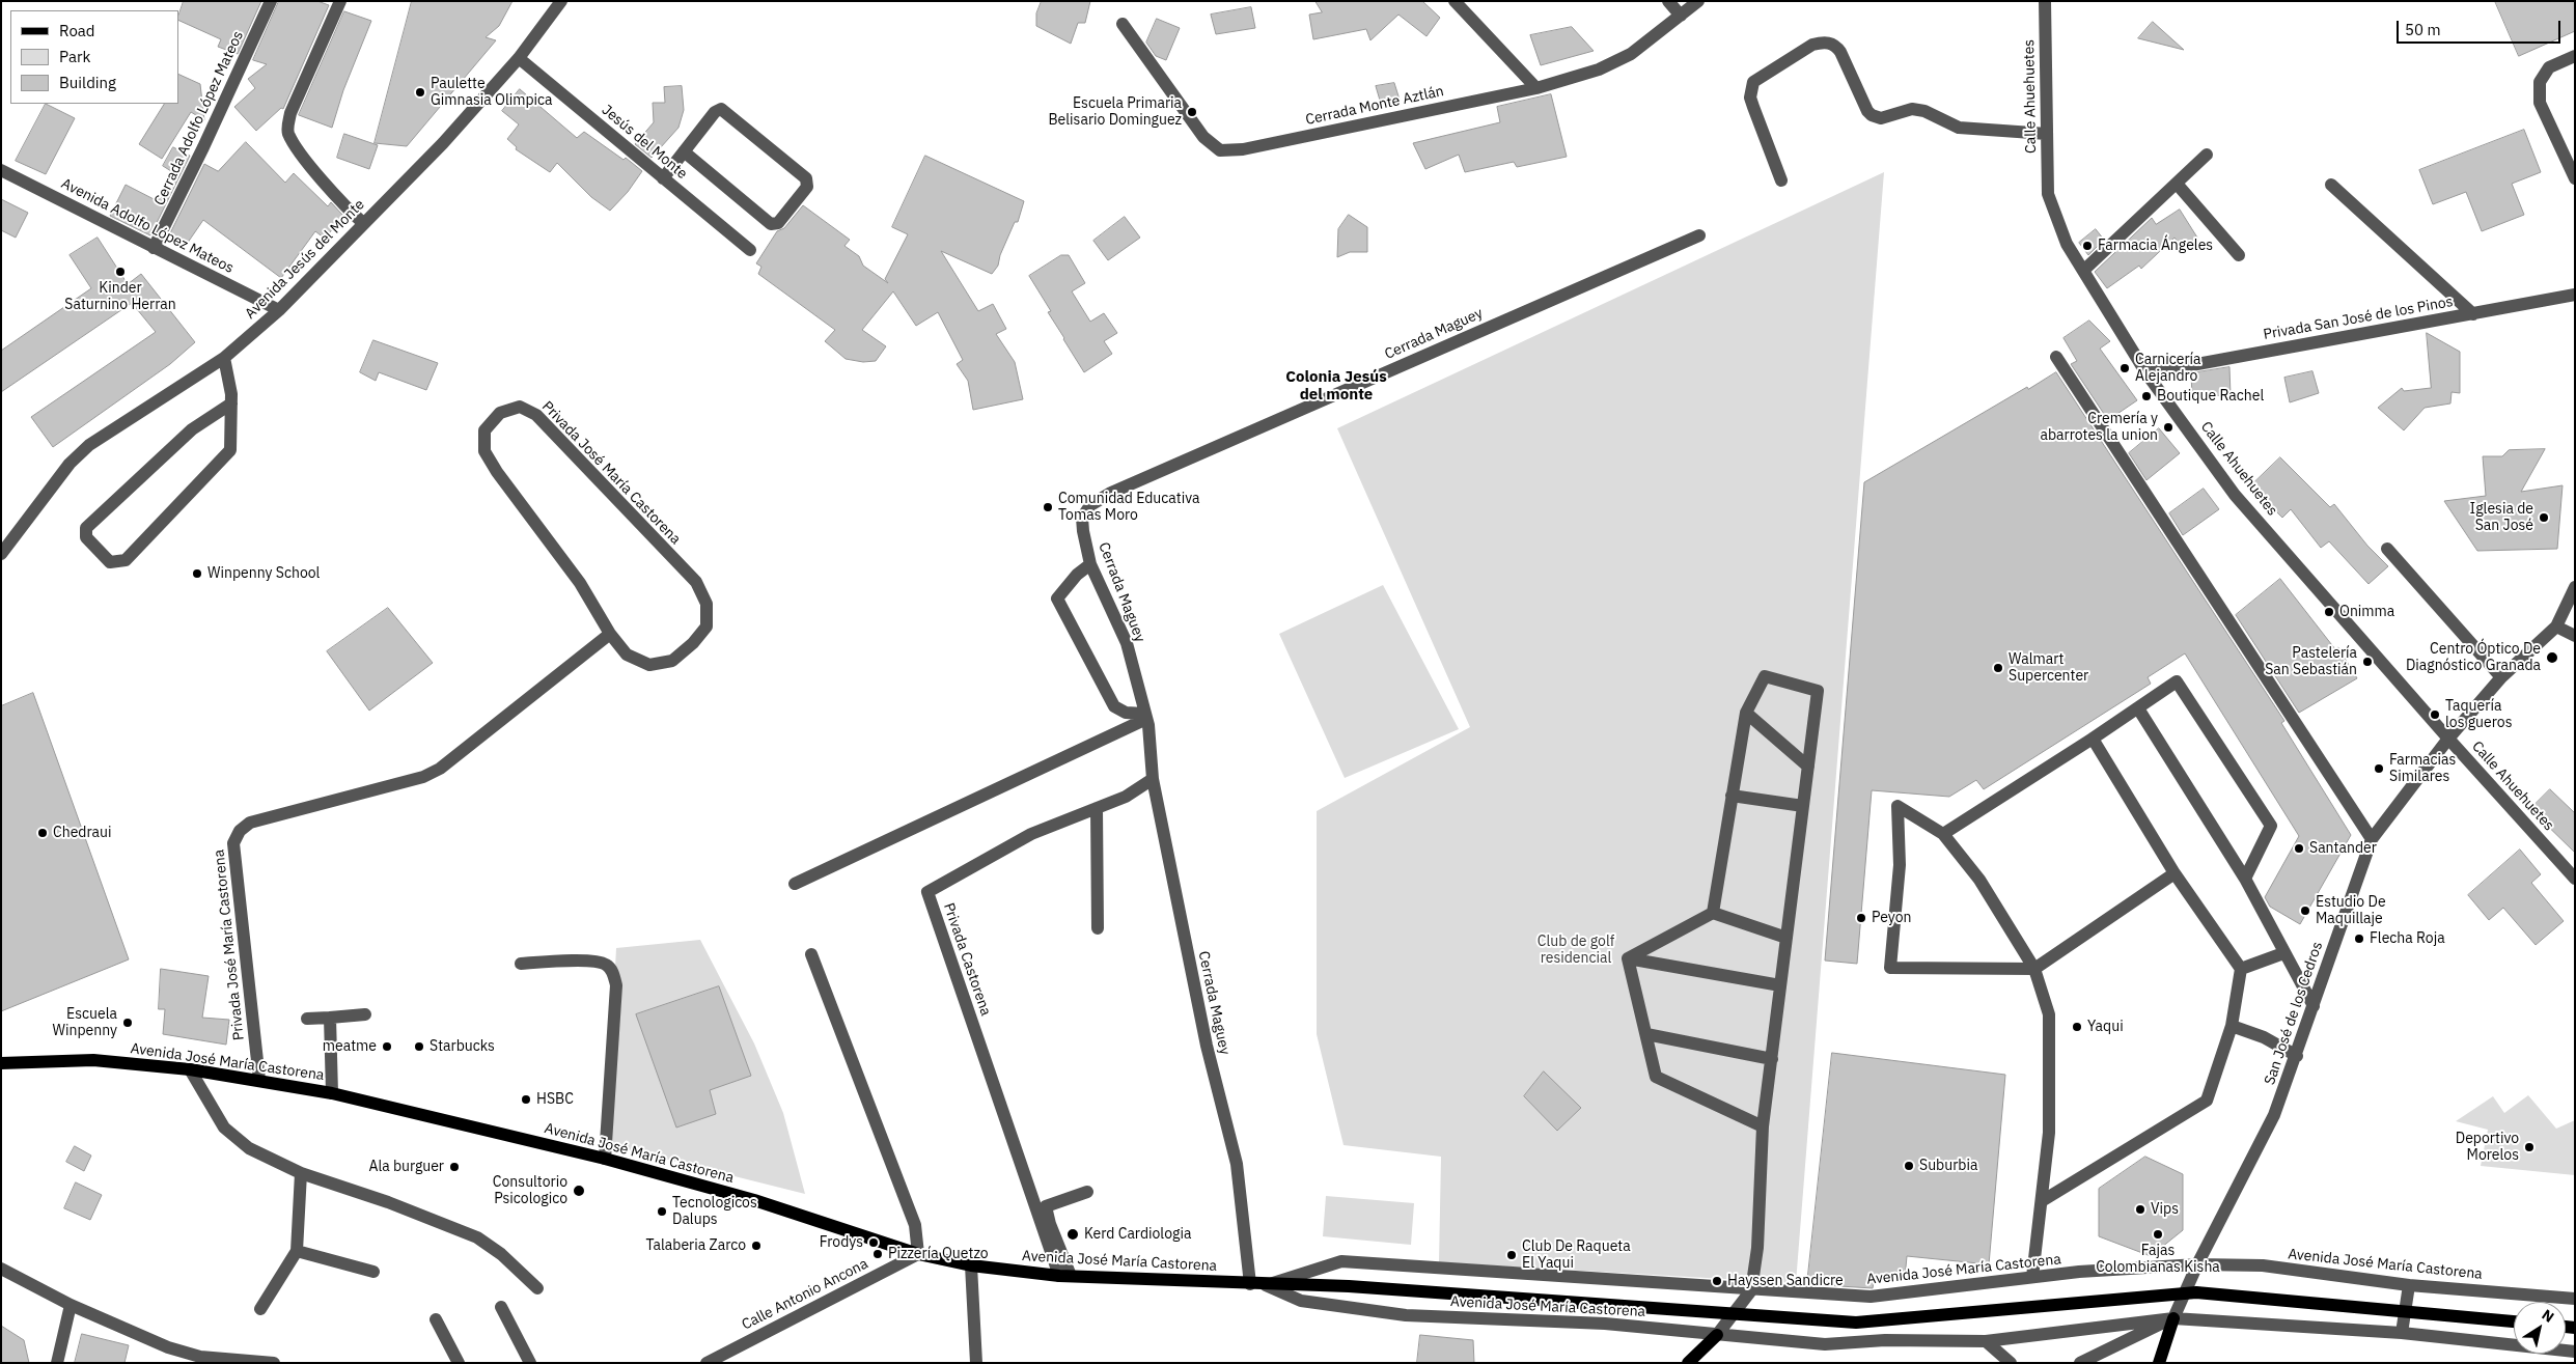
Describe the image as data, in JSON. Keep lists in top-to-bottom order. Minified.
{"streets":{"main road":["Avenida José María Castorena"],"street":["Calle Ahuehuetes","Cerrada Monte Aztlán","Cerrada Adolfo López Mateos","Jesús del Monte","Avenida Adolfo López Mateos","Avenida Jesús del Monte","Privada San José de los Pinos","Cerrada Maguey","Privada José María Castorena","Privada Castorena","San José de los Cedros","Calle Antonio Ancona"]},"crossings":[["Calle Ahuehuetes","Privada San José de los Pinos"],["Calle Ahuehuetes","San José de los Cedros"],["Cerrada Adolfo López Mateos","Avenida Adolfo López Mateos"],["Jesús del Monte","Avenida Jesús del Monte"],["Avenida Adolfo López Mateos","Avenida Jesús del Monte"],["Cerrada Maguey","Privada Castorena"],["Cerrada Maguey","Avenida José María Castorena"],["Privada José María Castorena","Avenida José María Castorena"],["Privada Castorena","Avenida José María Castorena"],["San José de los Cedros","Avenida José María Castorena"],["Avenida José María Castorena","Calle Antonio Ancona"]],"districts":["Colonia Jesús del monte"],"parks":["Club de golf residencial"],"places":["Paulette Gimnasia Olimpica","Escuela Primaria Belisario Dominguez","Farmacia Ángeles","Kinder Saturnino Herran","Carnicería Alejandro","Boutique Rachel","Cremería y abarrotes la union","Comunidad Educativa Tomas Moro","Iglesia de San José","Winpenny School","Onimma","Centro Óptico De Diagnóstico Granada","Pastelería San Sebastián","Walmart Supercenter","Taquería los gueros","Farmacias Similares","Chedraui","Santander","Estudio De Maquillaje","Peyon","Flecha Roja","Escuela Winpenny","Yaqui","meatme","Starbucks","HSBC","Deportivo Morelos","Suburbia","Ala burguer","Consultorio Psicologico","Vips","Tecnologicos Dalups","Kerd Cardiologia","Fajas Colombianas Kisha","Frodys","Talaberia Zarco","Pizzería Quetzo","Club De Raqueta El Yaqui","Hayssen Sandicre"],"legend":["Road","Park","Building"],"scale_bar":"50 m","north":"top right"}
